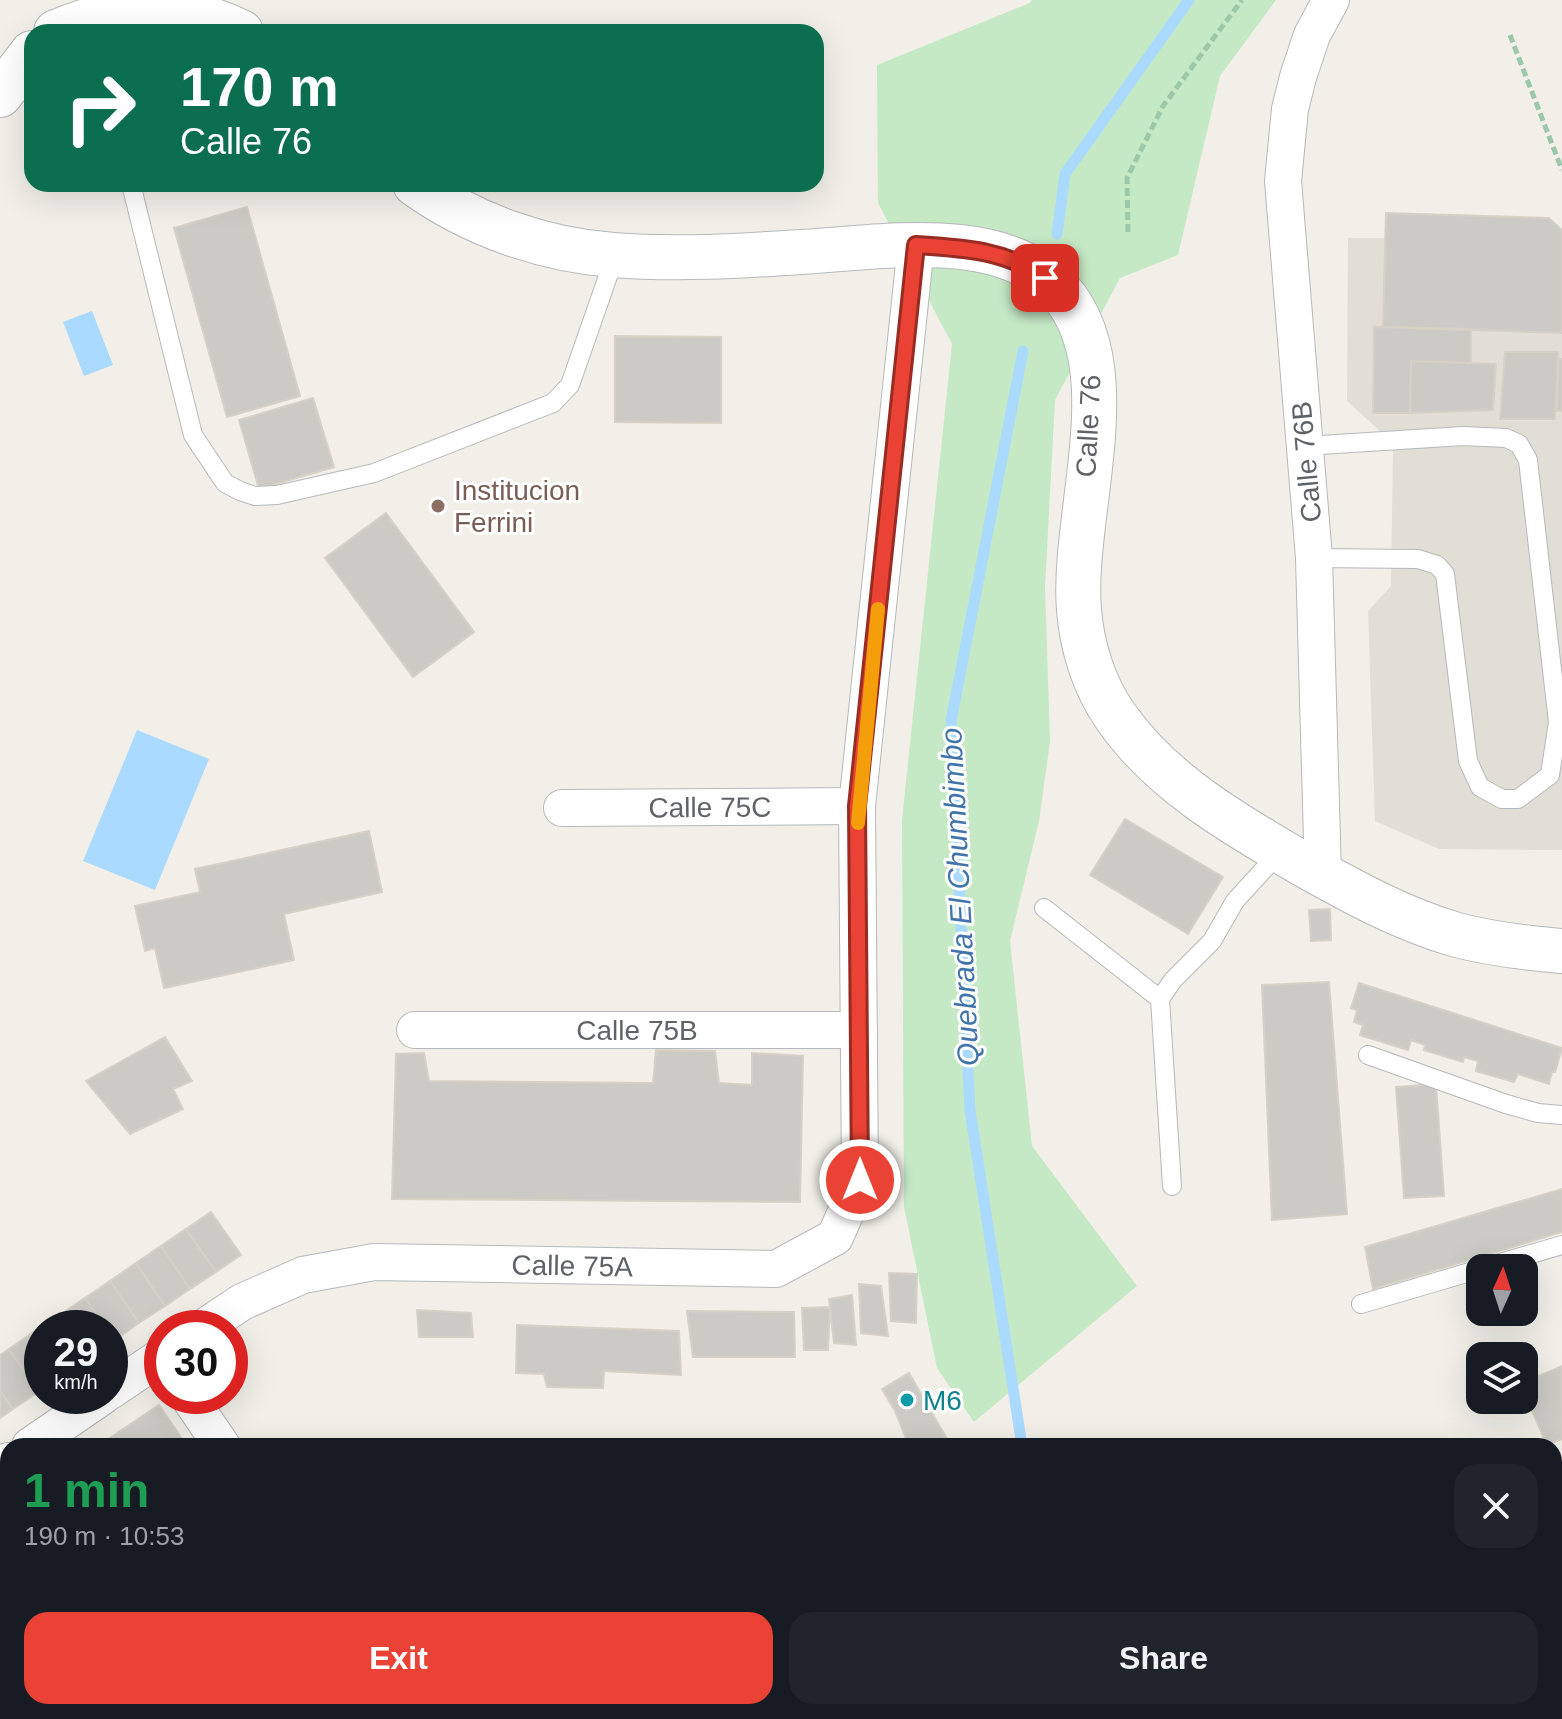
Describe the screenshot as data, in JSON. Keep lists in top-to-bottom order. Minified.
{"streets":{"street":["Calle 76","Calle 76B","Calle 75C","Calle 75B","Calle 75A"]},"crossings":[["Calle 76","Calle 76B"],["Calle 75B","Calle 75A"]],"water":["Quebrada El Chumbimbo"],"places":["Institucion Ferrini","M6"],"north":"top","page":{"turn":["170 m","Calle 76"],"speed":"29 km/h","limit":"30","heading":["1 min","190 m · 10:53"],"buttons":["Exit","Share"]}}
